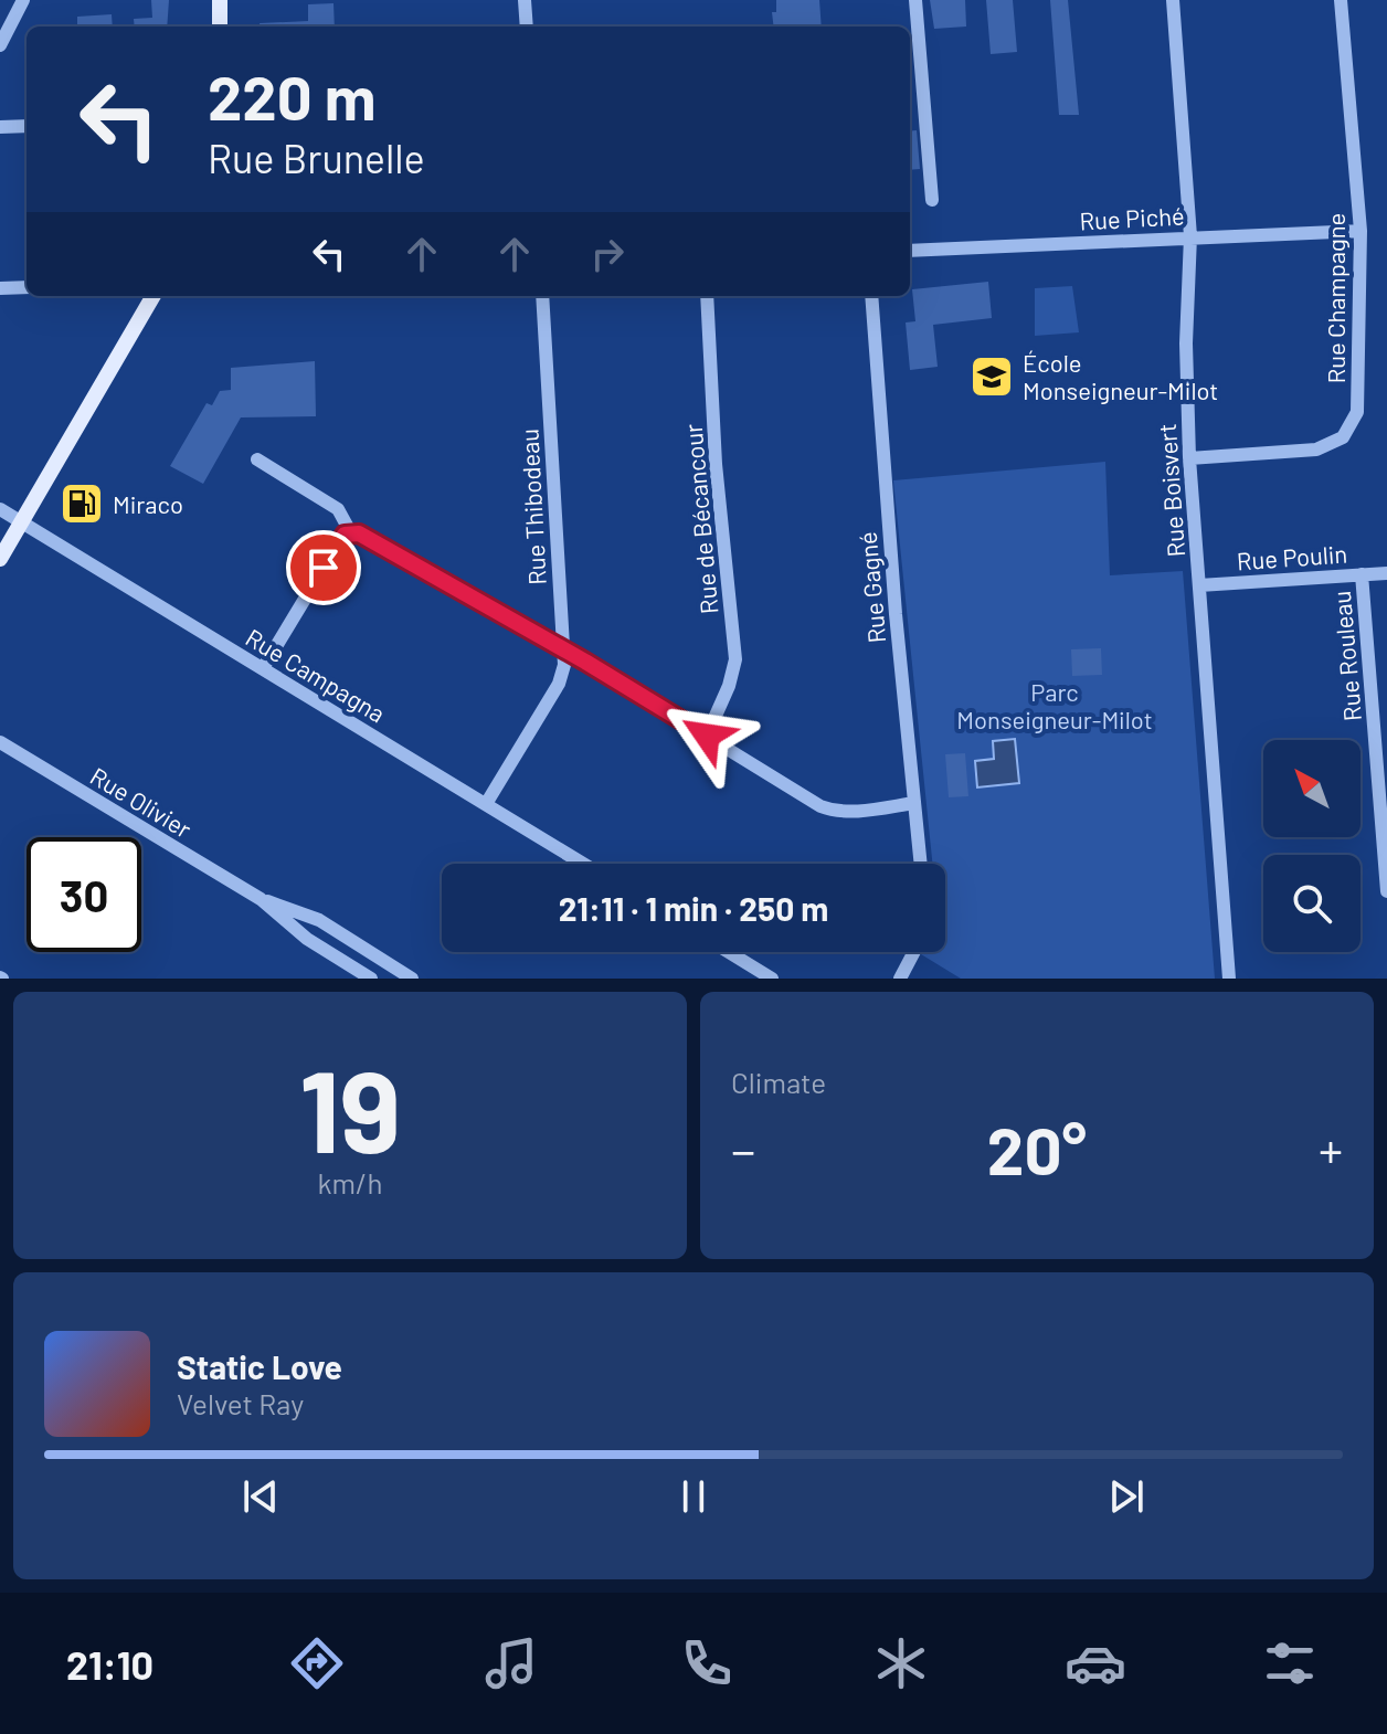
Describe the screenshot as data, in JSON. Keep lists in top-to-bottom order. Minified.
{"streets":{"street":["Rue Piché","Rue Champagne","Rue Boisvert","Rue Thibodeau","Rue de Bécancour","Rue Poulin","Rue Gagné","Rue Rouleau","Rue Campagna","Rue Olivier"]},"crossings":[["Rue Piché","Rue Champagne"],["Rue Piché","Rue Boisvert"],["Rue Champagne","Rue Boisvert"],["Rue Boisvert","Rue Poulin"],["Rue Thibodeau","Rue Campagna"],["Rue Poulin","Rue Rouleau"]],"parks":["Parc Monseigneur-Milot"],"places":{"school or university":["École Monseigneur-Milot"],"fuel station":["Miraco"]},"north":"top left","page":{"turn":["220 m","Rue Brunelle"],"limit":"30","trip":"21:11 · 1 min · 250 m","tile":[["19","km/h"],"Climate"],"heat":["−","20°","+"],"song":["Static Love","Velvet Ray"],"tabs":"21:10"}}
